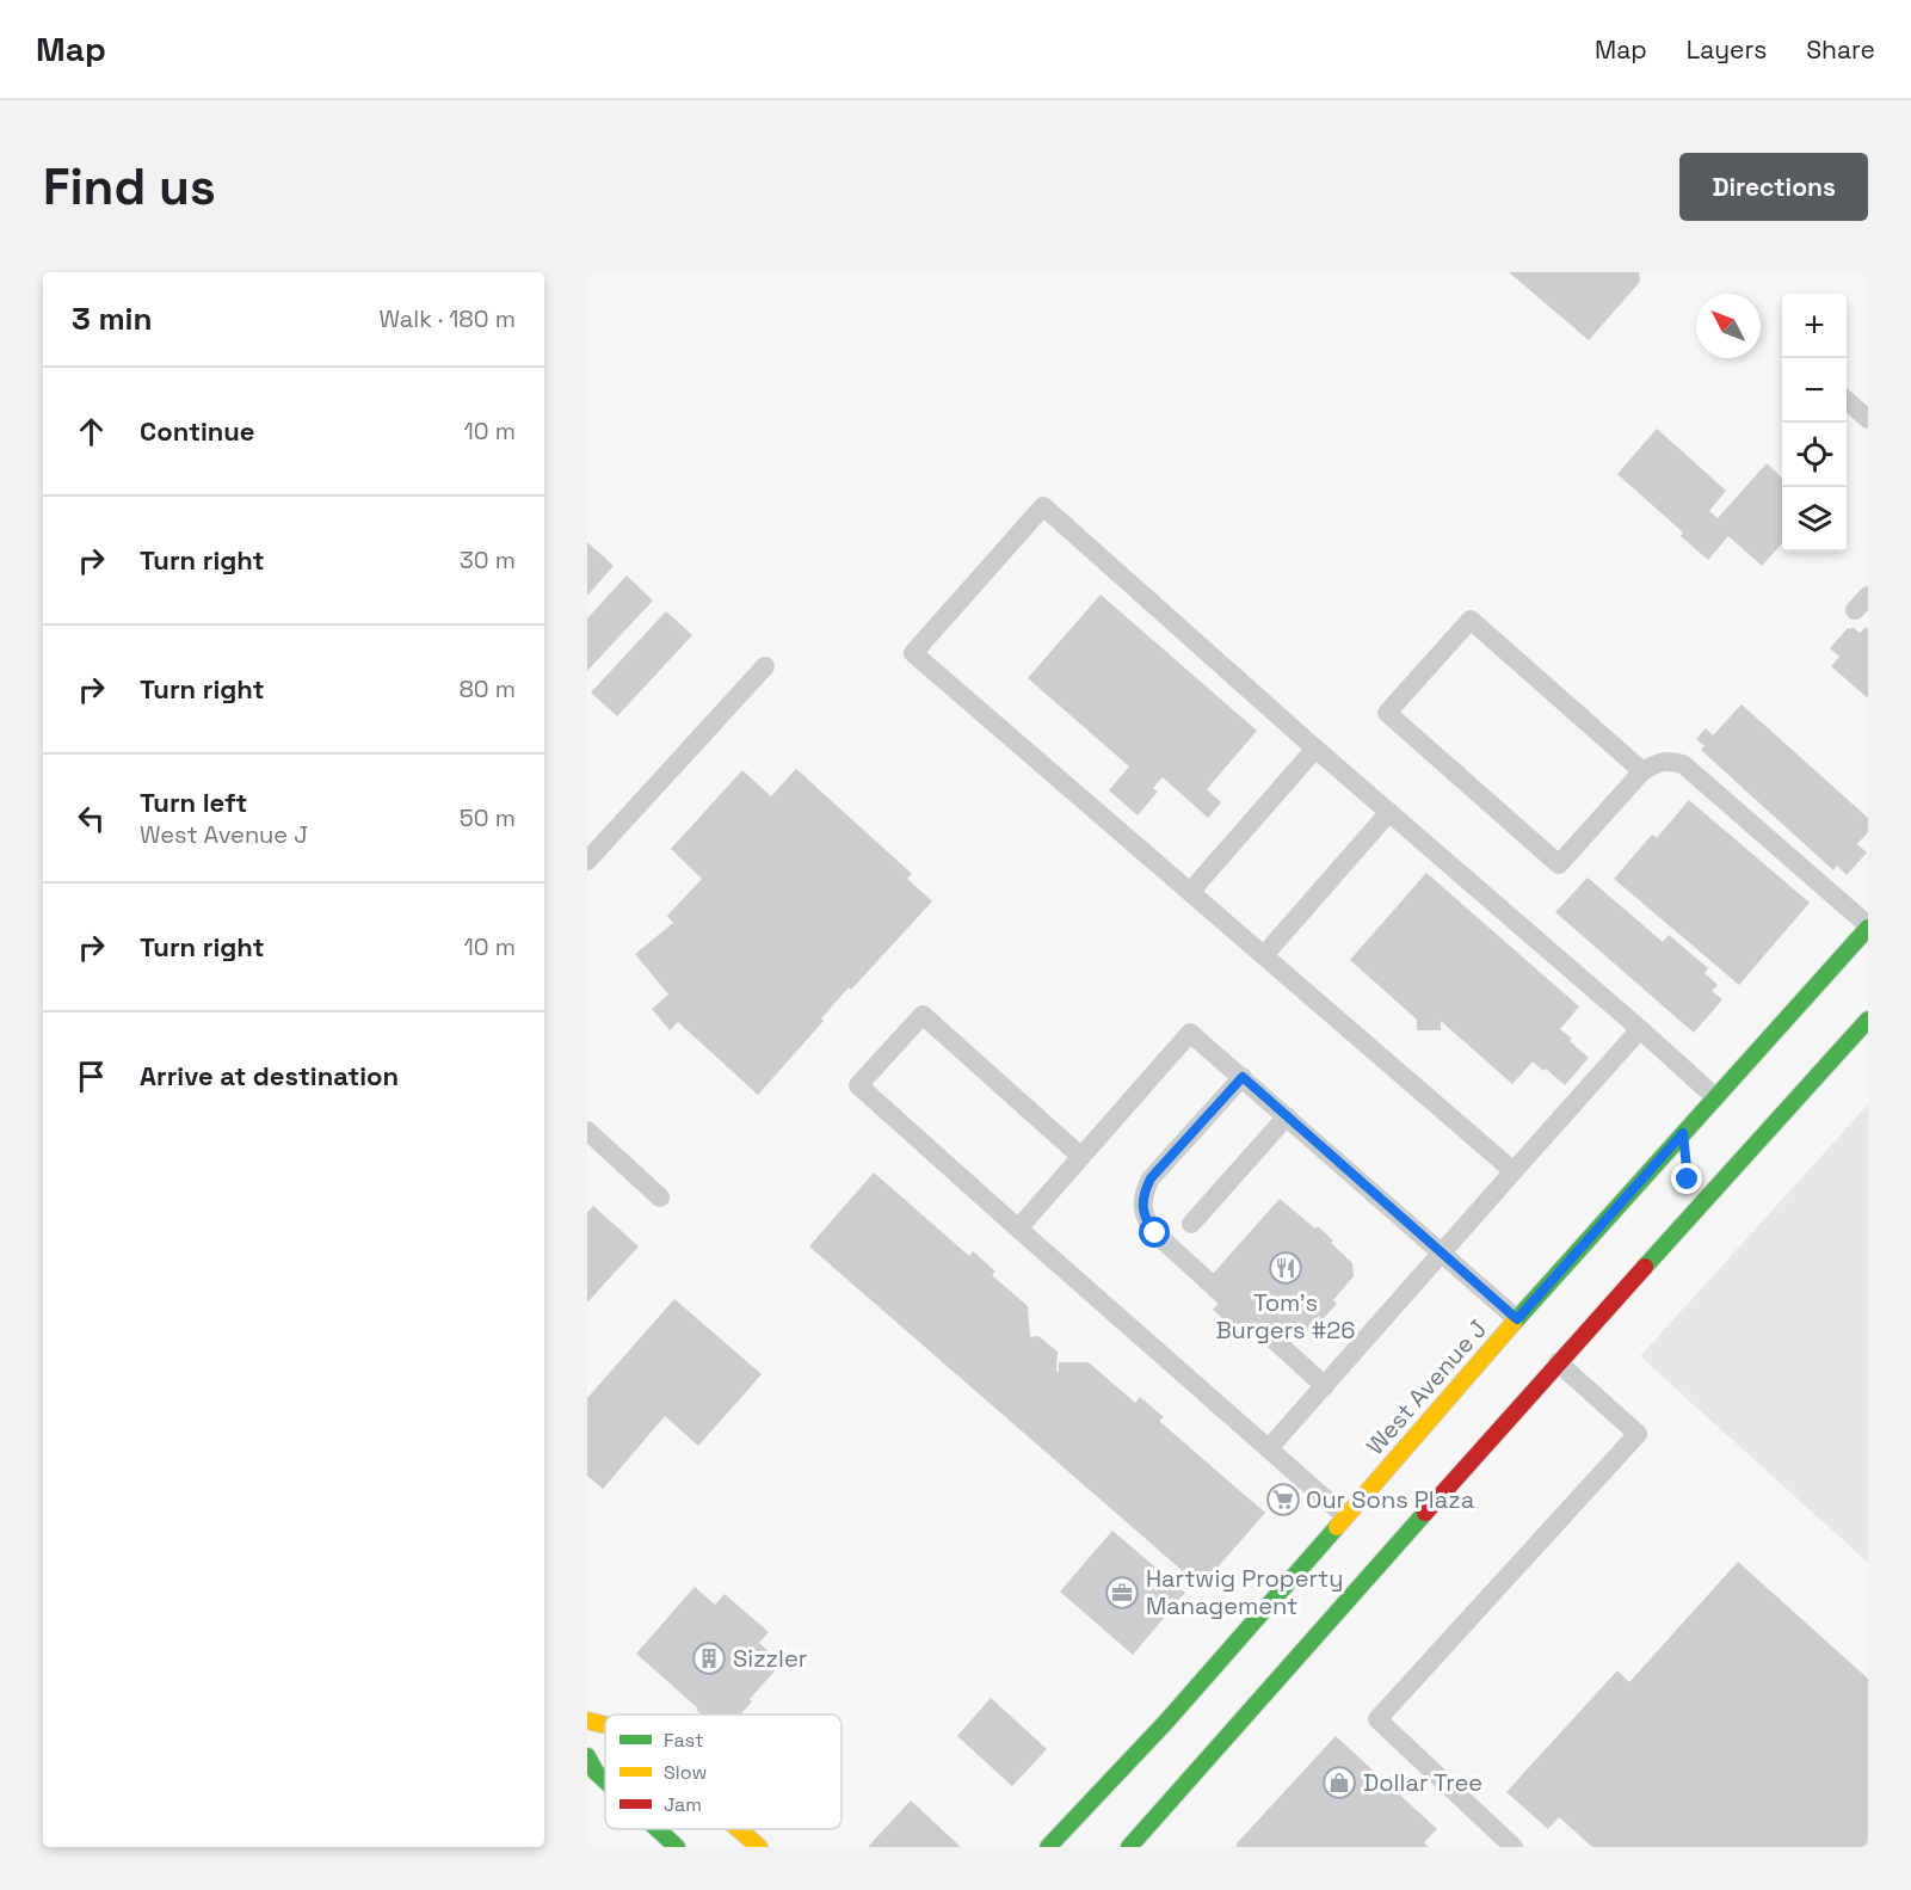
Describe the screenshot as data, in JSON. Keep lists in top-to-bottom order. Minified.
{"streets":{"main road":["West Avenue J"]},"places":{"restaurant":["Tom's Burgers #26"],"supermarket":["Our Sons Plaza"],"office":["Hartwig Property Management"],"building":["Sizzler"],"shop":["Dollar Tree"]},"legend":["Fast","Slow","Jam"],"north":"top left","page":{"header":"Map","nav":["Map","Layers","Share"],"buttons":"Directions","title":"Find us","heading":["3 min","Walk · 180 m"],"map_buttons":["+","−"],"list":[["Continue","10 m"],["Turn right","30 m"],["Turn right","80 m"],["Turn left","West Avenue J","50 m"],["Turn right","10 m"],"Arrive at destination"]}}
